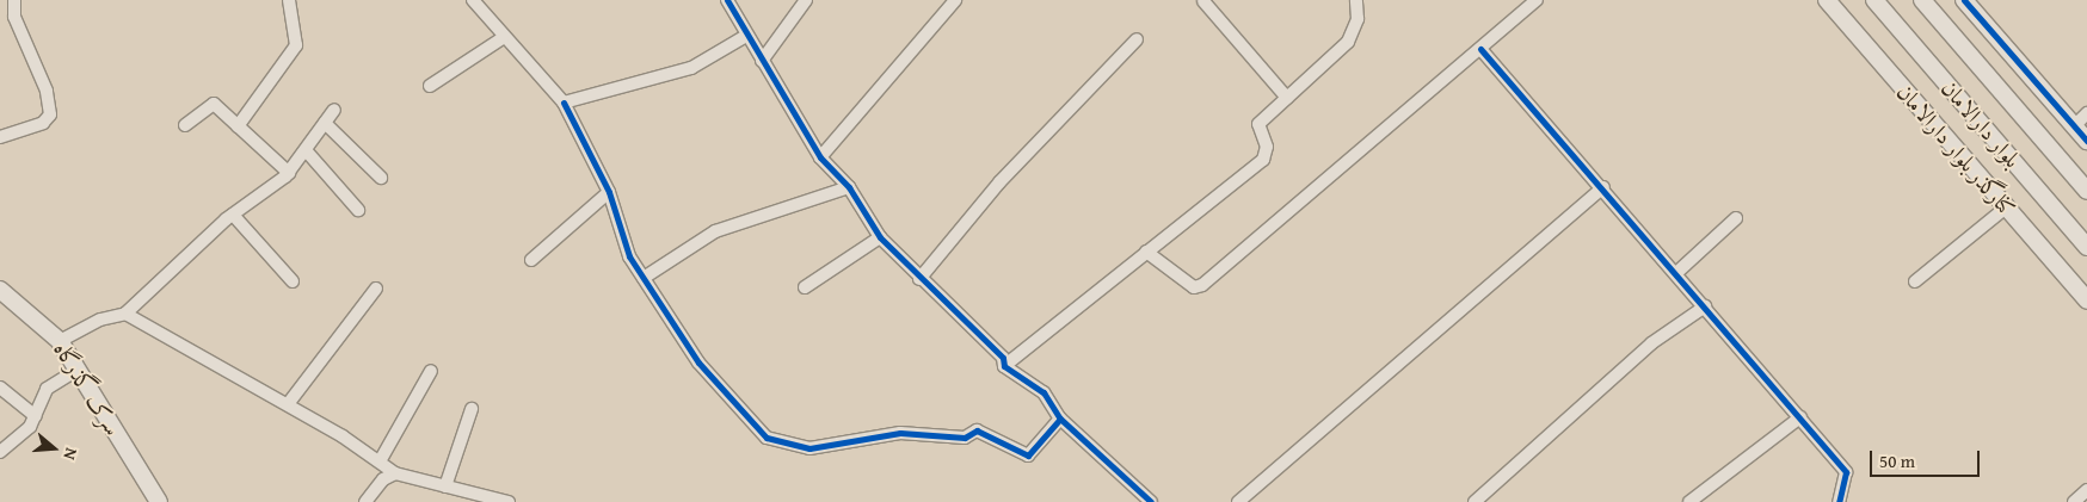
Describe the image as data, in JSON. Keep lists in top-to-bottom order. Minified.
{"streets":{"street":["بلوار دارالامان","کنارگذر بلوار دارالامان","سرک گذرگاه"]},"scale_bar":"50 m","north":"right"}
